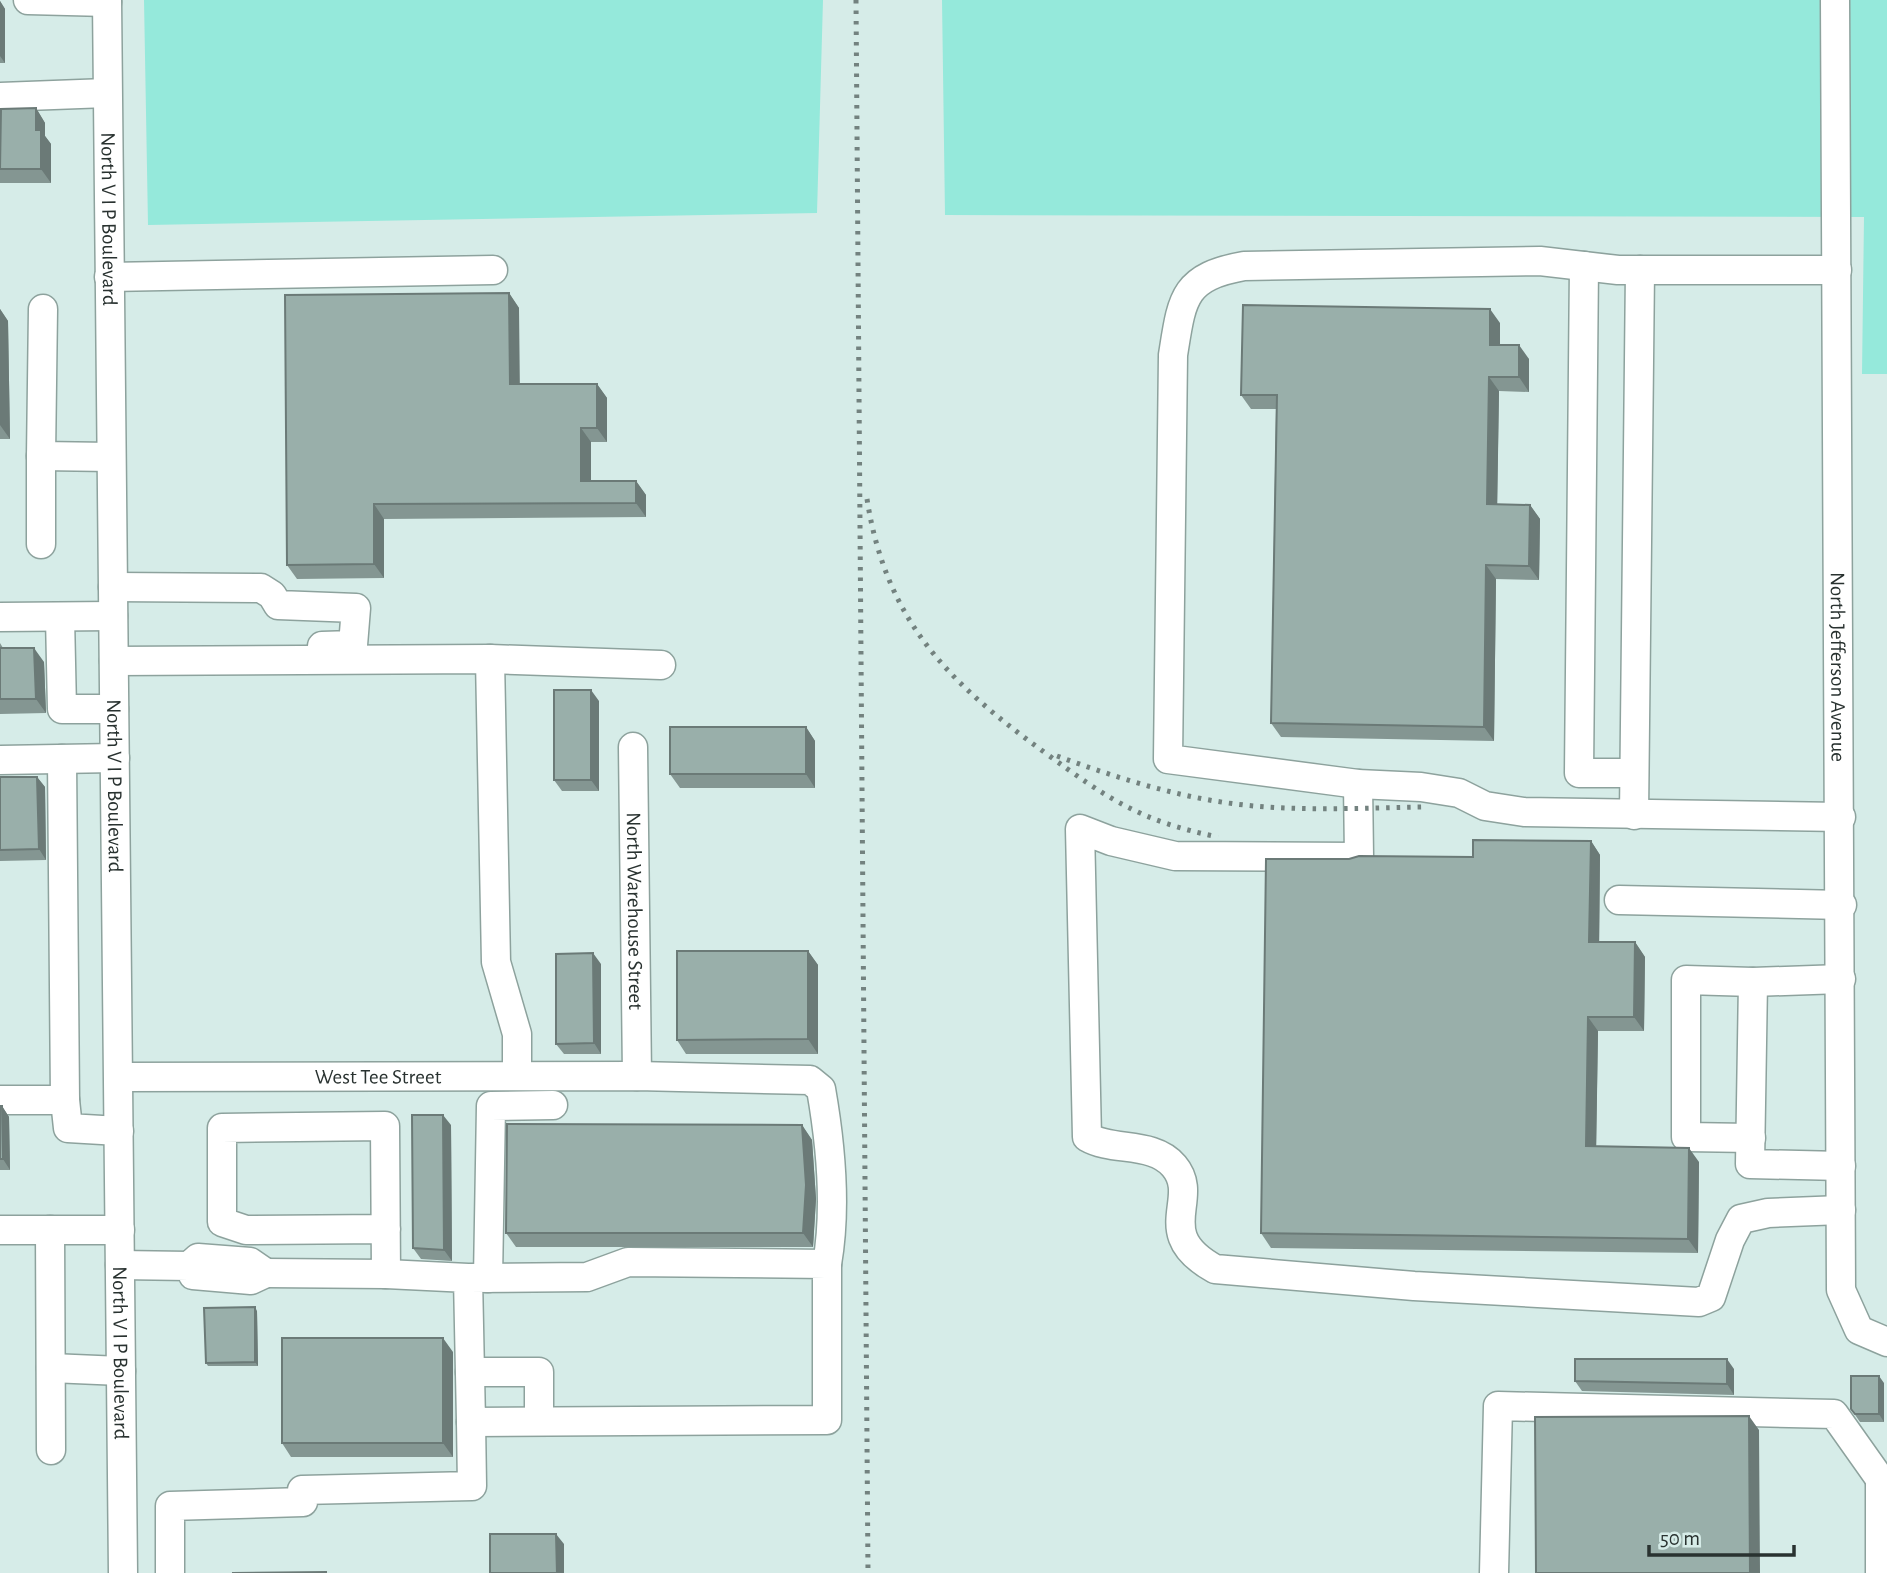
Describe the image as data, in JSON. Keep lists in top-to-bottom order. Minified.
{"streets":{"street":["North V I P Boulevard","North Jefferson Avenue","North Warehouse Street","West Tee Street"]},"crossings":[["North V I P Boulevard","West Tee Street"],["North Warehouse Street","West Tee Street"]],"scale_bar":"50 m"}
